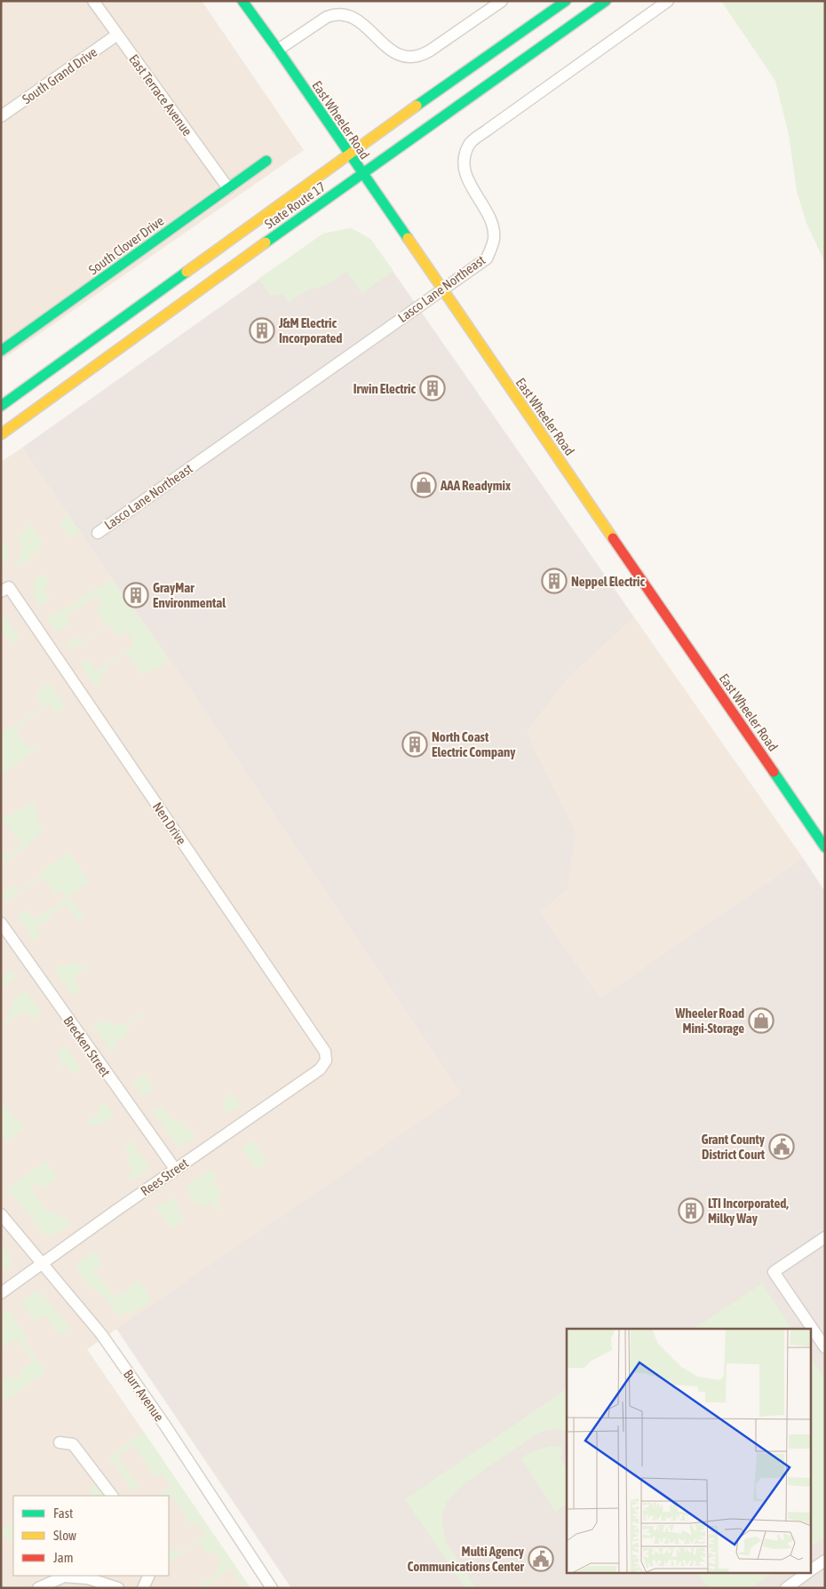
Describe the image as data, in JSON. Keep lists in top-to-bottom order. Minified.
{"streets":{"main road":["East Wheeler Road","State Route 17","South Clover Drive"],"street":["South Grand Drive","East Terrace Avenue","Lasco Lane Northeast","Nen Drive","Brecken Street","Rees Street","Burr Avenue"]},"crossings":[["South Grand Drive","East Terrace Avenue"],["East Terrace Avenue","South Clover Drive"],["East Wheeler Road","State Route 17"],["East Wheeler Road","Lasco Lane Northeast"],["Nen Drive","Rees Street"],["Brecken Street","Rees Street"],["Rees Street","Burr Avenue"]],"places":{"building":["J&M Electric Incorporated","Irwin Electric","Neppel Electric","GrayMar Environmental","North Coast Electric Company","LTI Incorporated, Milky Way"],"shop":["AAA Readymix","Wheeler Road Mini-Storage"],"public building":["Grant County District Court","Multi Agency Communications Center"]},"legend":["Fast","Slow","Jam"]}
